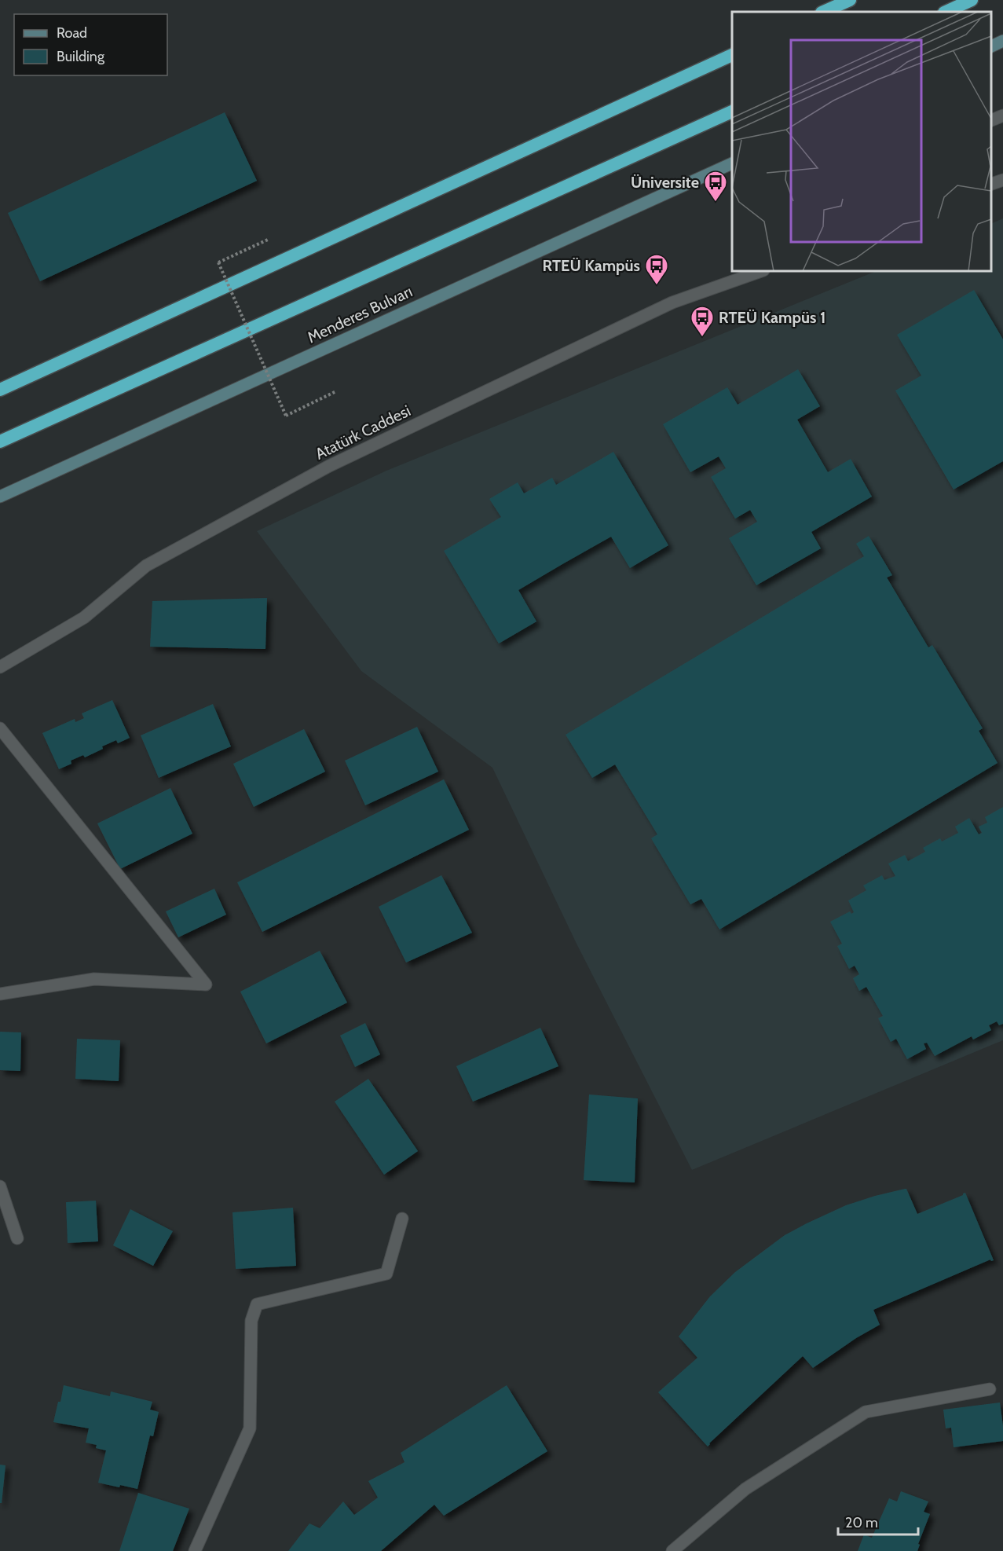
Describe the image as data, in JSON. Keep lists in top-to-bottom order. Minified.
{"streets":{"main road":["Menderes Bulvarı"],"street":["Atatürk Caddesi"]},"places":{"bus stop":["Üniversite","RTEÜ Kampüs","RTEÜ Kampüs 1"]},"legend":["Road","Building"],"scale_bar":"20 m"}
